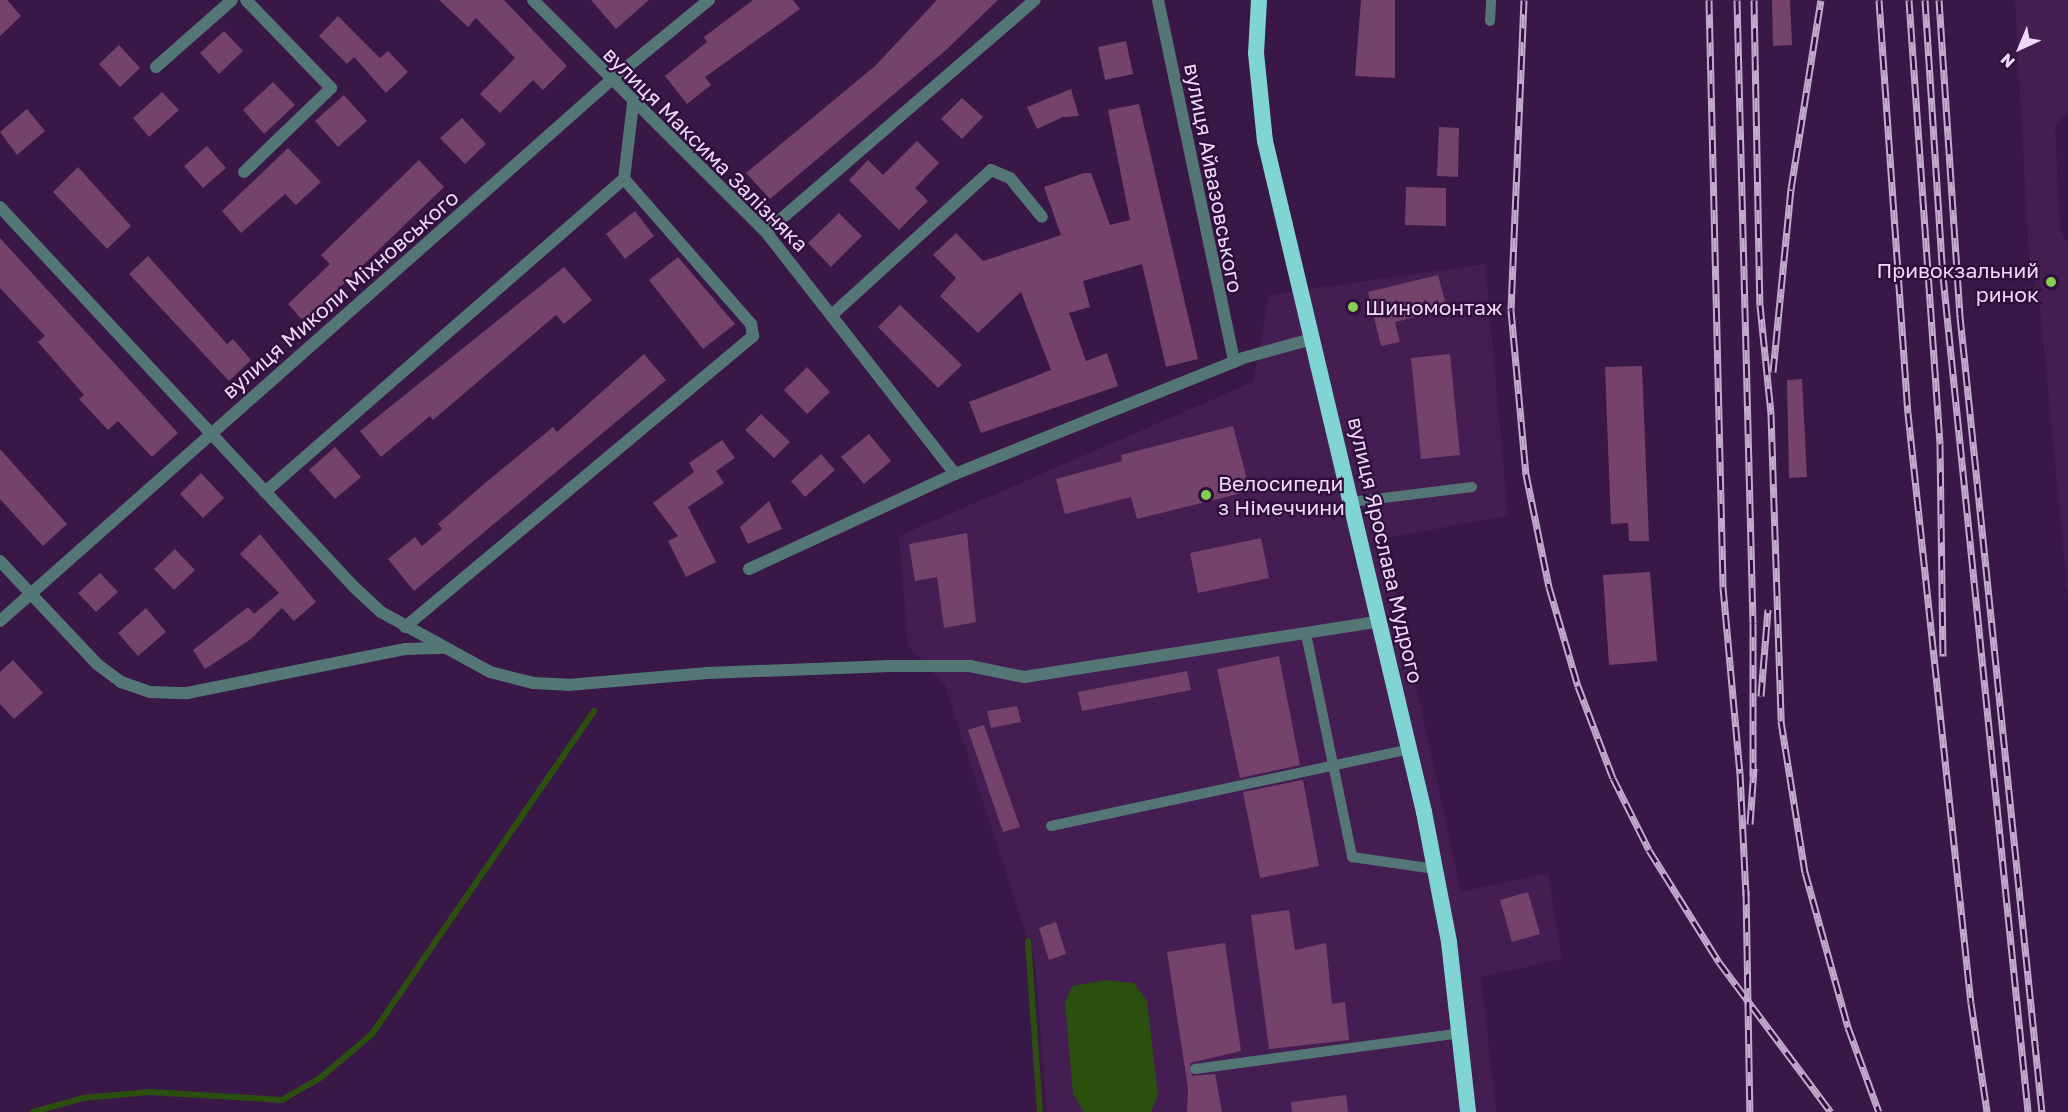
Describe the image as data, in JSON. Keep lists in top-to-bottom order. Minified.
{"streets":{"highway":["вулиця Ярослава Мудрого"],"street":["вулиця Максима Залізняка","вулиця Айвазовського","вулиця Миколи Міхновського"]},"crossings":[["вулиця Максима Залізняка","вулиця Миколи Міхновського"]],"places":["Привокзальний ринок","Шиномонтаж","Велосипеди з Німеччини"],"north":"bottom left"}
